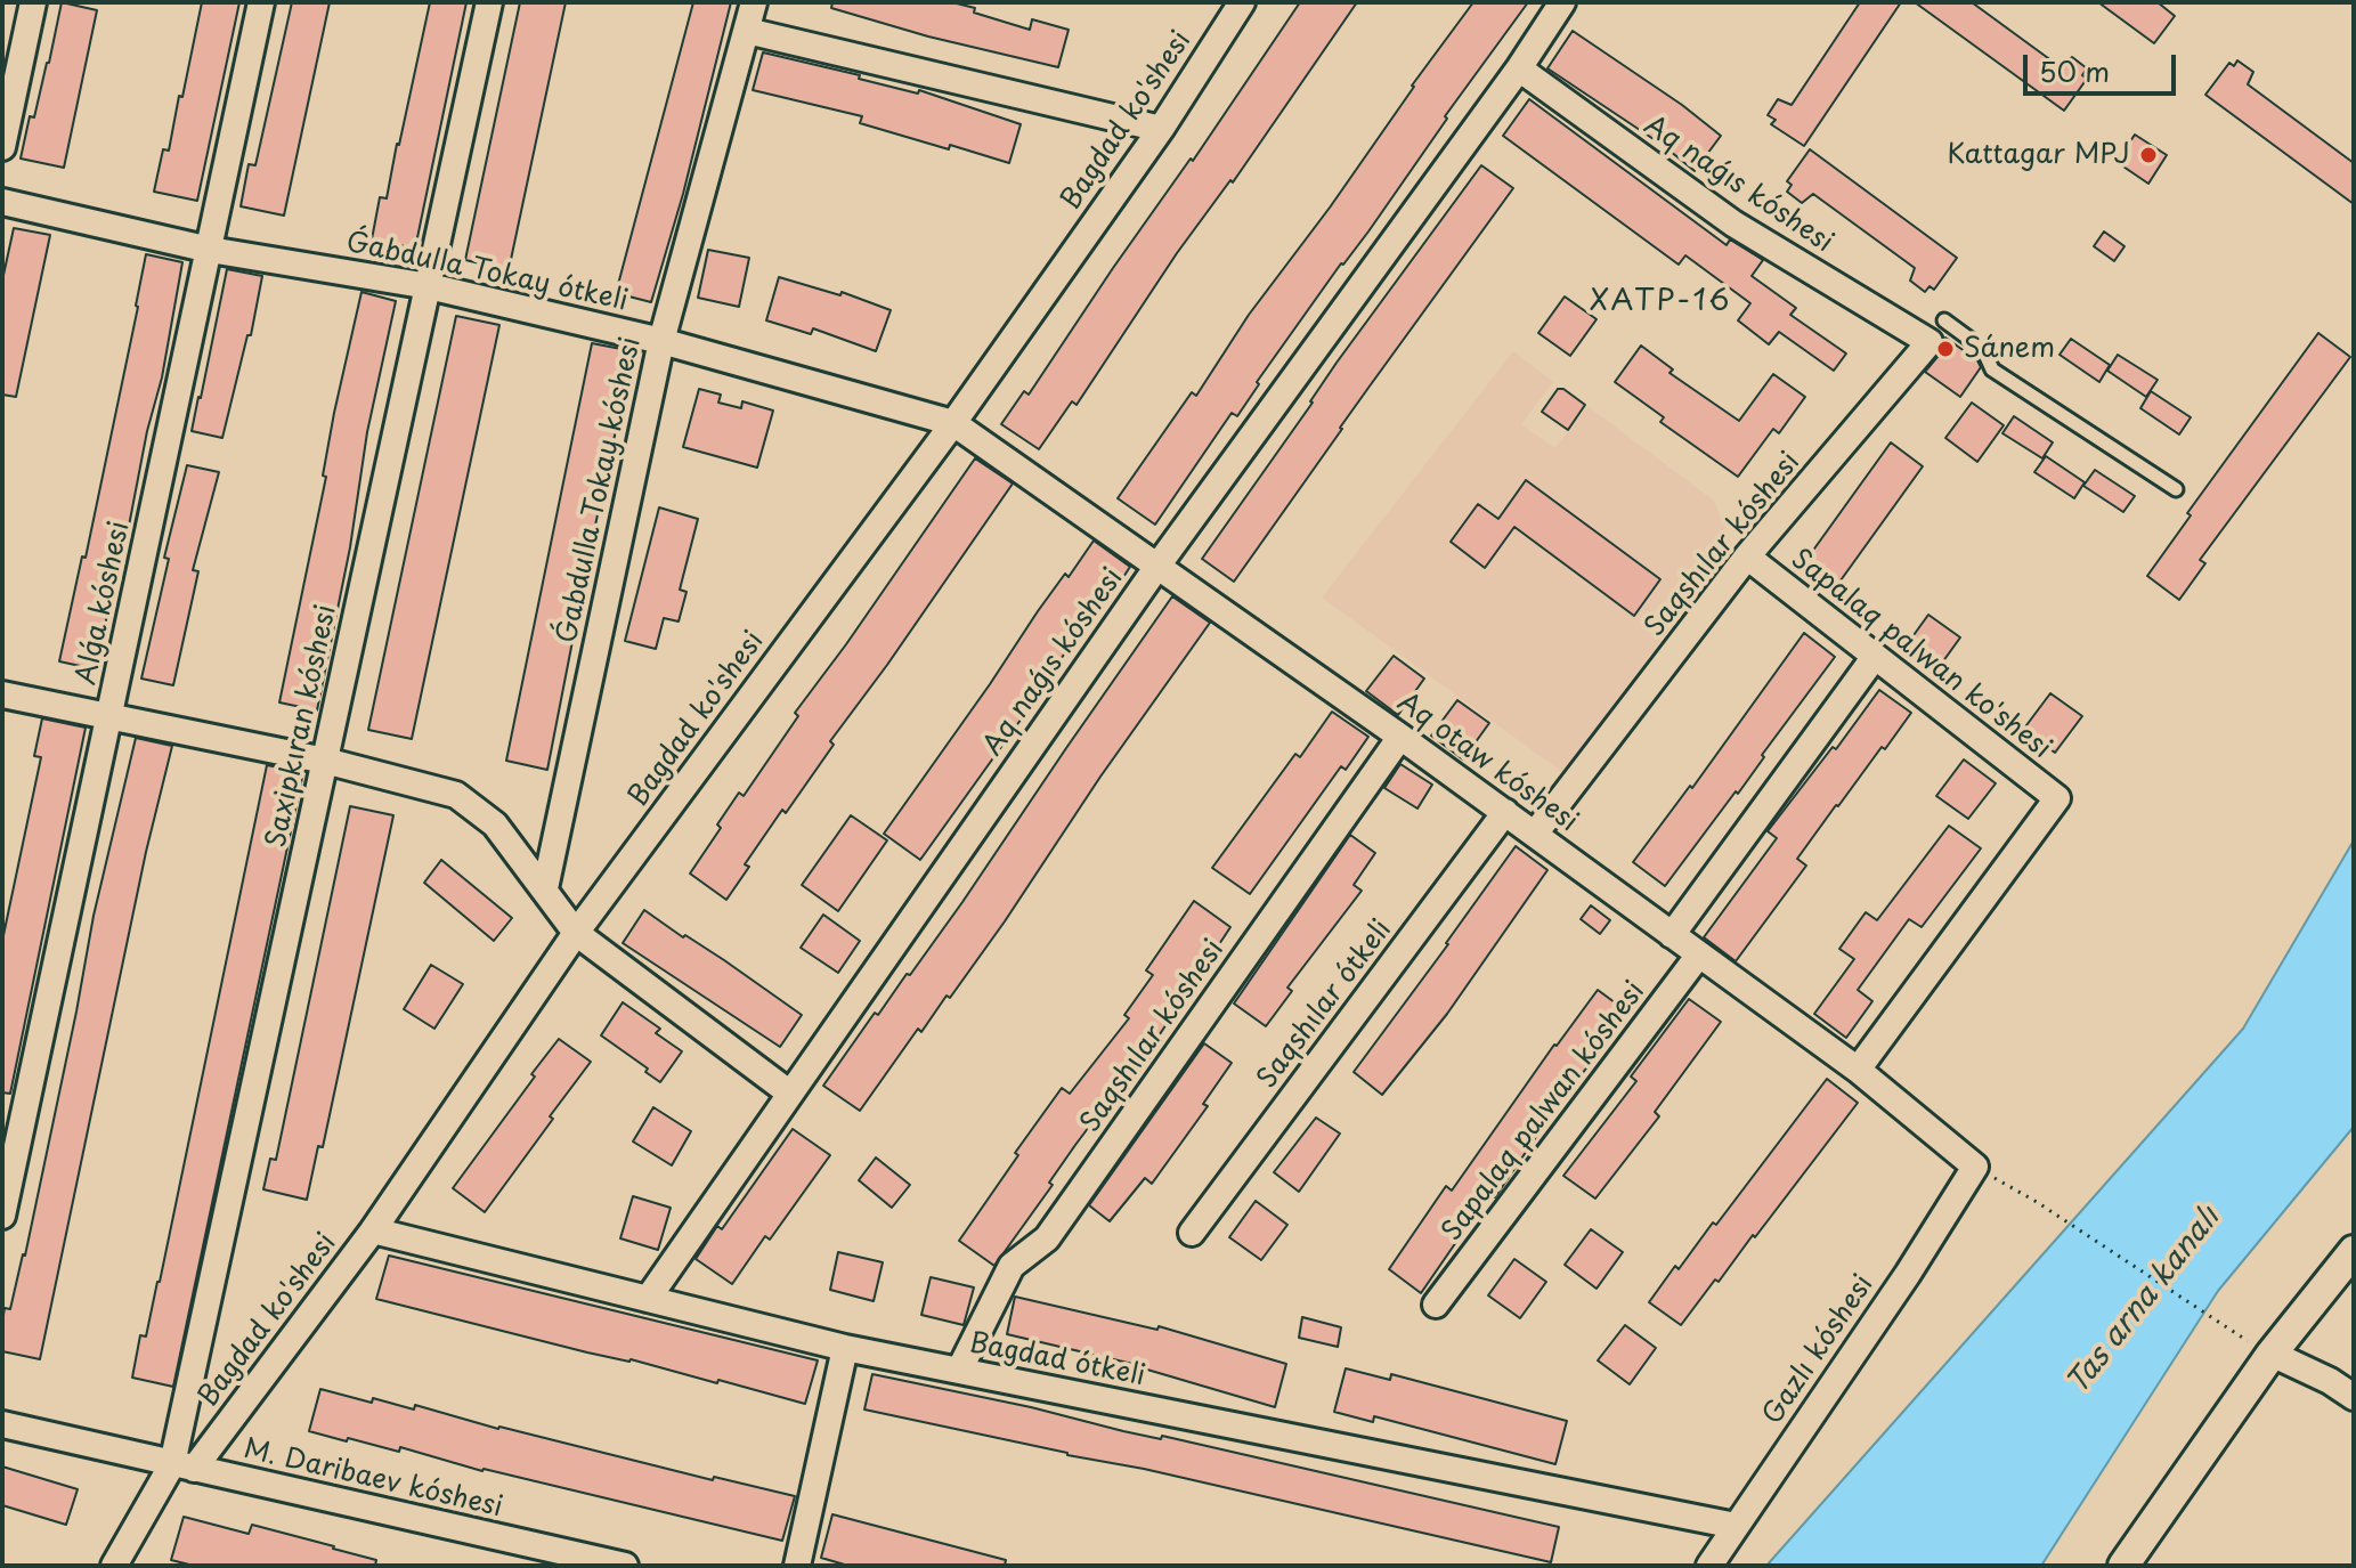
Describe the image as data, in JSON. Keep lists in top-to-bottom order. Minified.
{"streets":{"street":["Bagdad ko'shesi","Aq naǵıs kóshesi","Ǵabdulla Tokay ótkeli","Ǵabdulla Tokay kóshesi","Saqshılar kóshesi","Alǵa kóshesi","Sapalaq palwan ko'shesi","Saxipkıran kóshesi","Aq otaw kóshesi","Saqshılar ótkeli","Sapalaq palwan kóshesi","Gazlı kóshesi","Bagdad ótkeli","M. Daribaev kóshesi"]},"crossings":[["Bagdad ko'shesi","Ǵabdulla Tokay ótkeli"],["Bagdad ko'shesi","Saxipkıran kóshesi"],["Bagdad ko'shesi","Aq otaw kóshesi"],["Bagdad ko'shesi","Bagdad ótkeli"],["Bagdad ko'shesi","M. Daribaev kóshesi"],["Aq naǵıs kóshesi","Saqshılar kóshesi"],["Aq naǵıs kóshesi","Aq otaw kóshesi"],["Aq naǵıs kóshesi","Bagdad ótkeli"],["Ǵabdulla Tokay ótkeli","Ǵabdulla Tokay kóshesi"],["Ǵabdulla Tokay ótkeli","Alǵa kóshesi"],["Ǵabdulla Tokay ótkeli","Saxipkıran kóshesi"],["Ǵabdulla Tokay ótkeli","Aq otaw kóshesi"],["Saqshılar kóshesi","Sapalaq palwan ko'shesi"],["Saqshılar kóshesi","Aq otaw kóshesi"],["Saqshılar kóshesi","Bagdad ótkeli"],["Sapalaq palwan ko'shesi","Aq otaw kóshesi"],["Saxipkıran kóshesi","M. Daribaev kóshesi"],["Aq otaw kóshesi","Saqshılar ótkeli"],["Aq otaw kóshesi","Sapalaq palwan kóshesi"],["Aq otaw kóshesi","Gazlı kóshesi"],["Gazlı kóshesi","Bagdad ótkeli"]],"districts":["XATP-16"],"water":["Tas arna kanalı"],"places":["Kattagar MPJ","Sánem"],"scale_bar":"50 m"}
